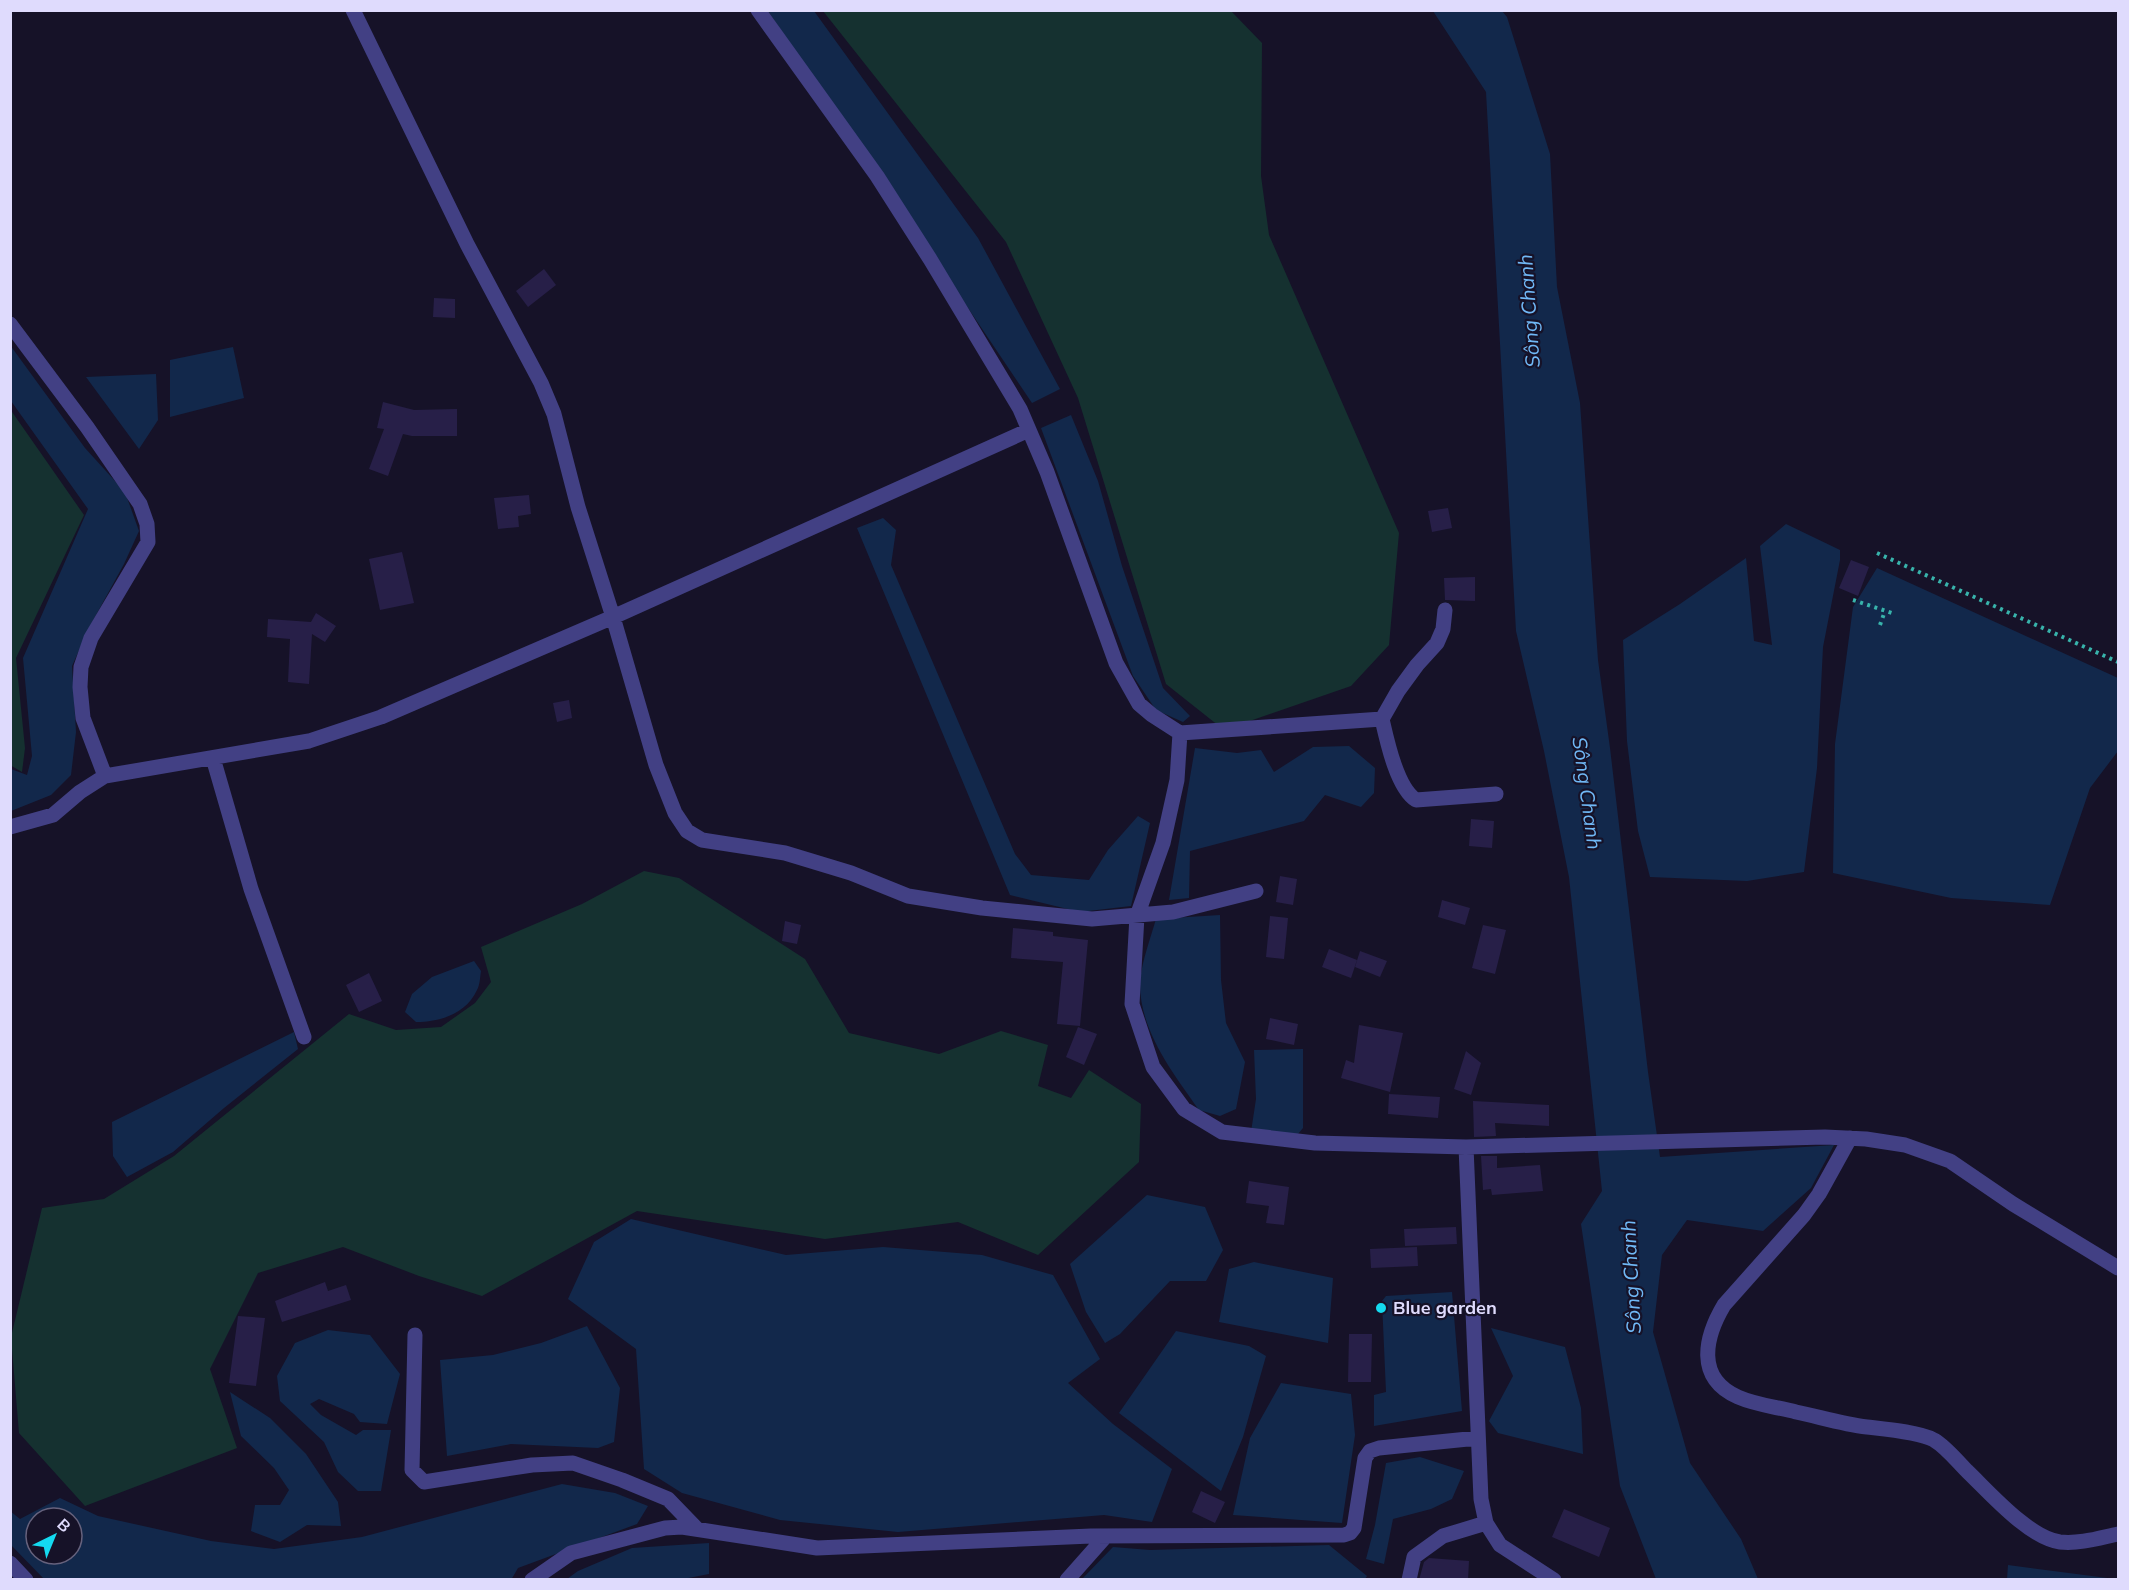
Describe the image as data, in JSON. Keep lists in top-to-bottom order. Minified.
{"water":["Sông Chanh"],"places":["Blue garden"],"north":"top right"}
